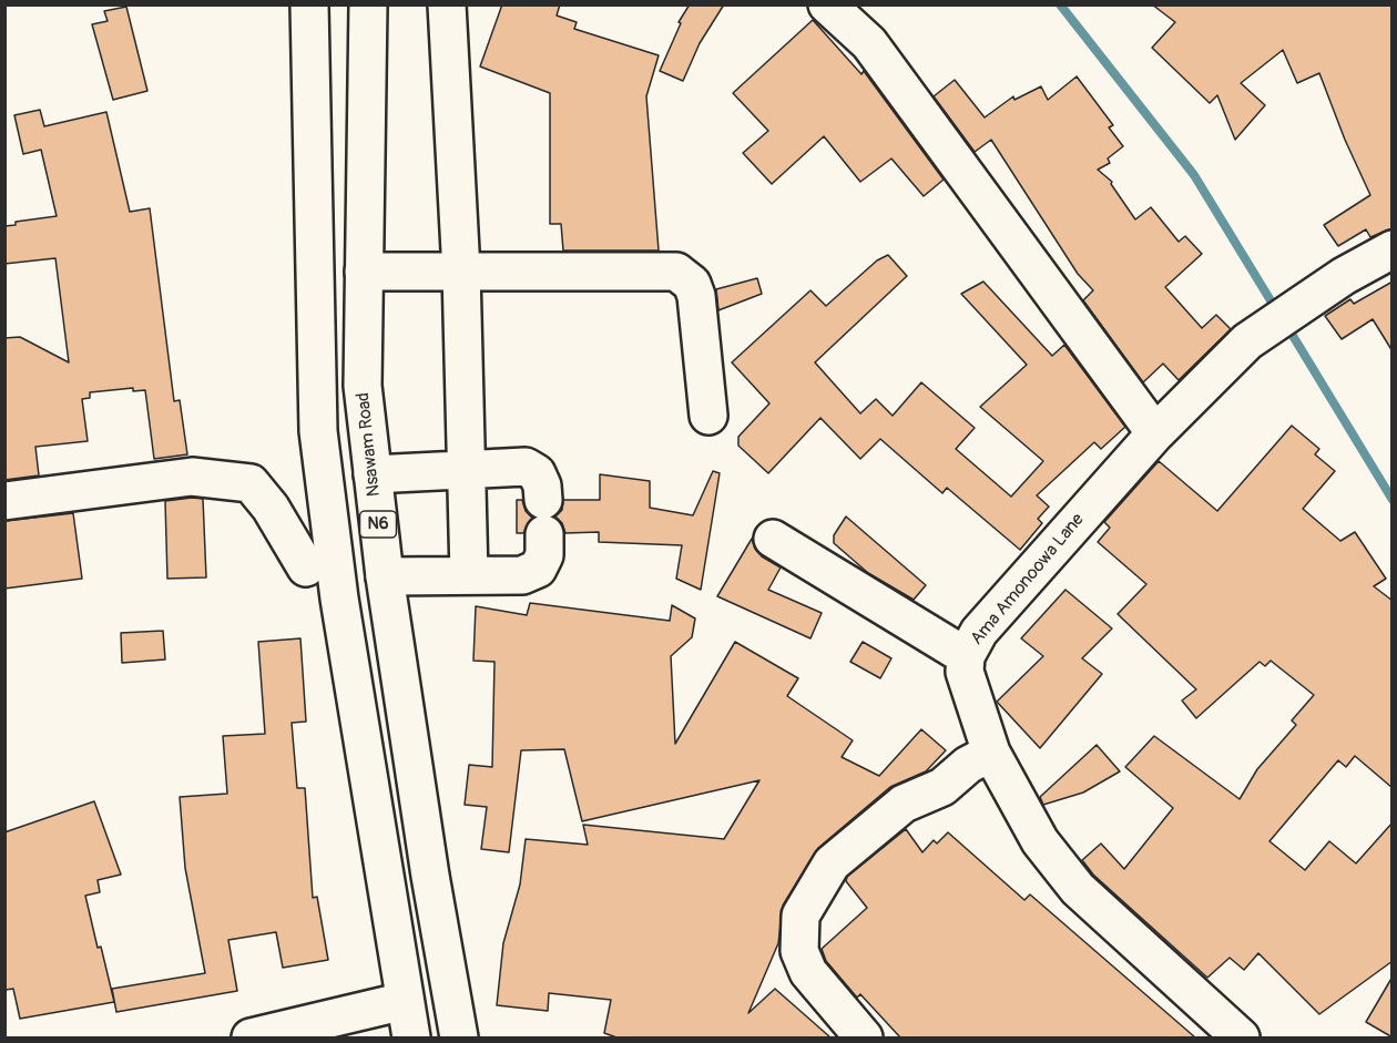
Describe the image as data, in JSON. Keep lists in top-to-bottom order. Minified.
{"streets":{"main road":["Nsawam Road","N6","Ama Amonoowa Lane"]}}
